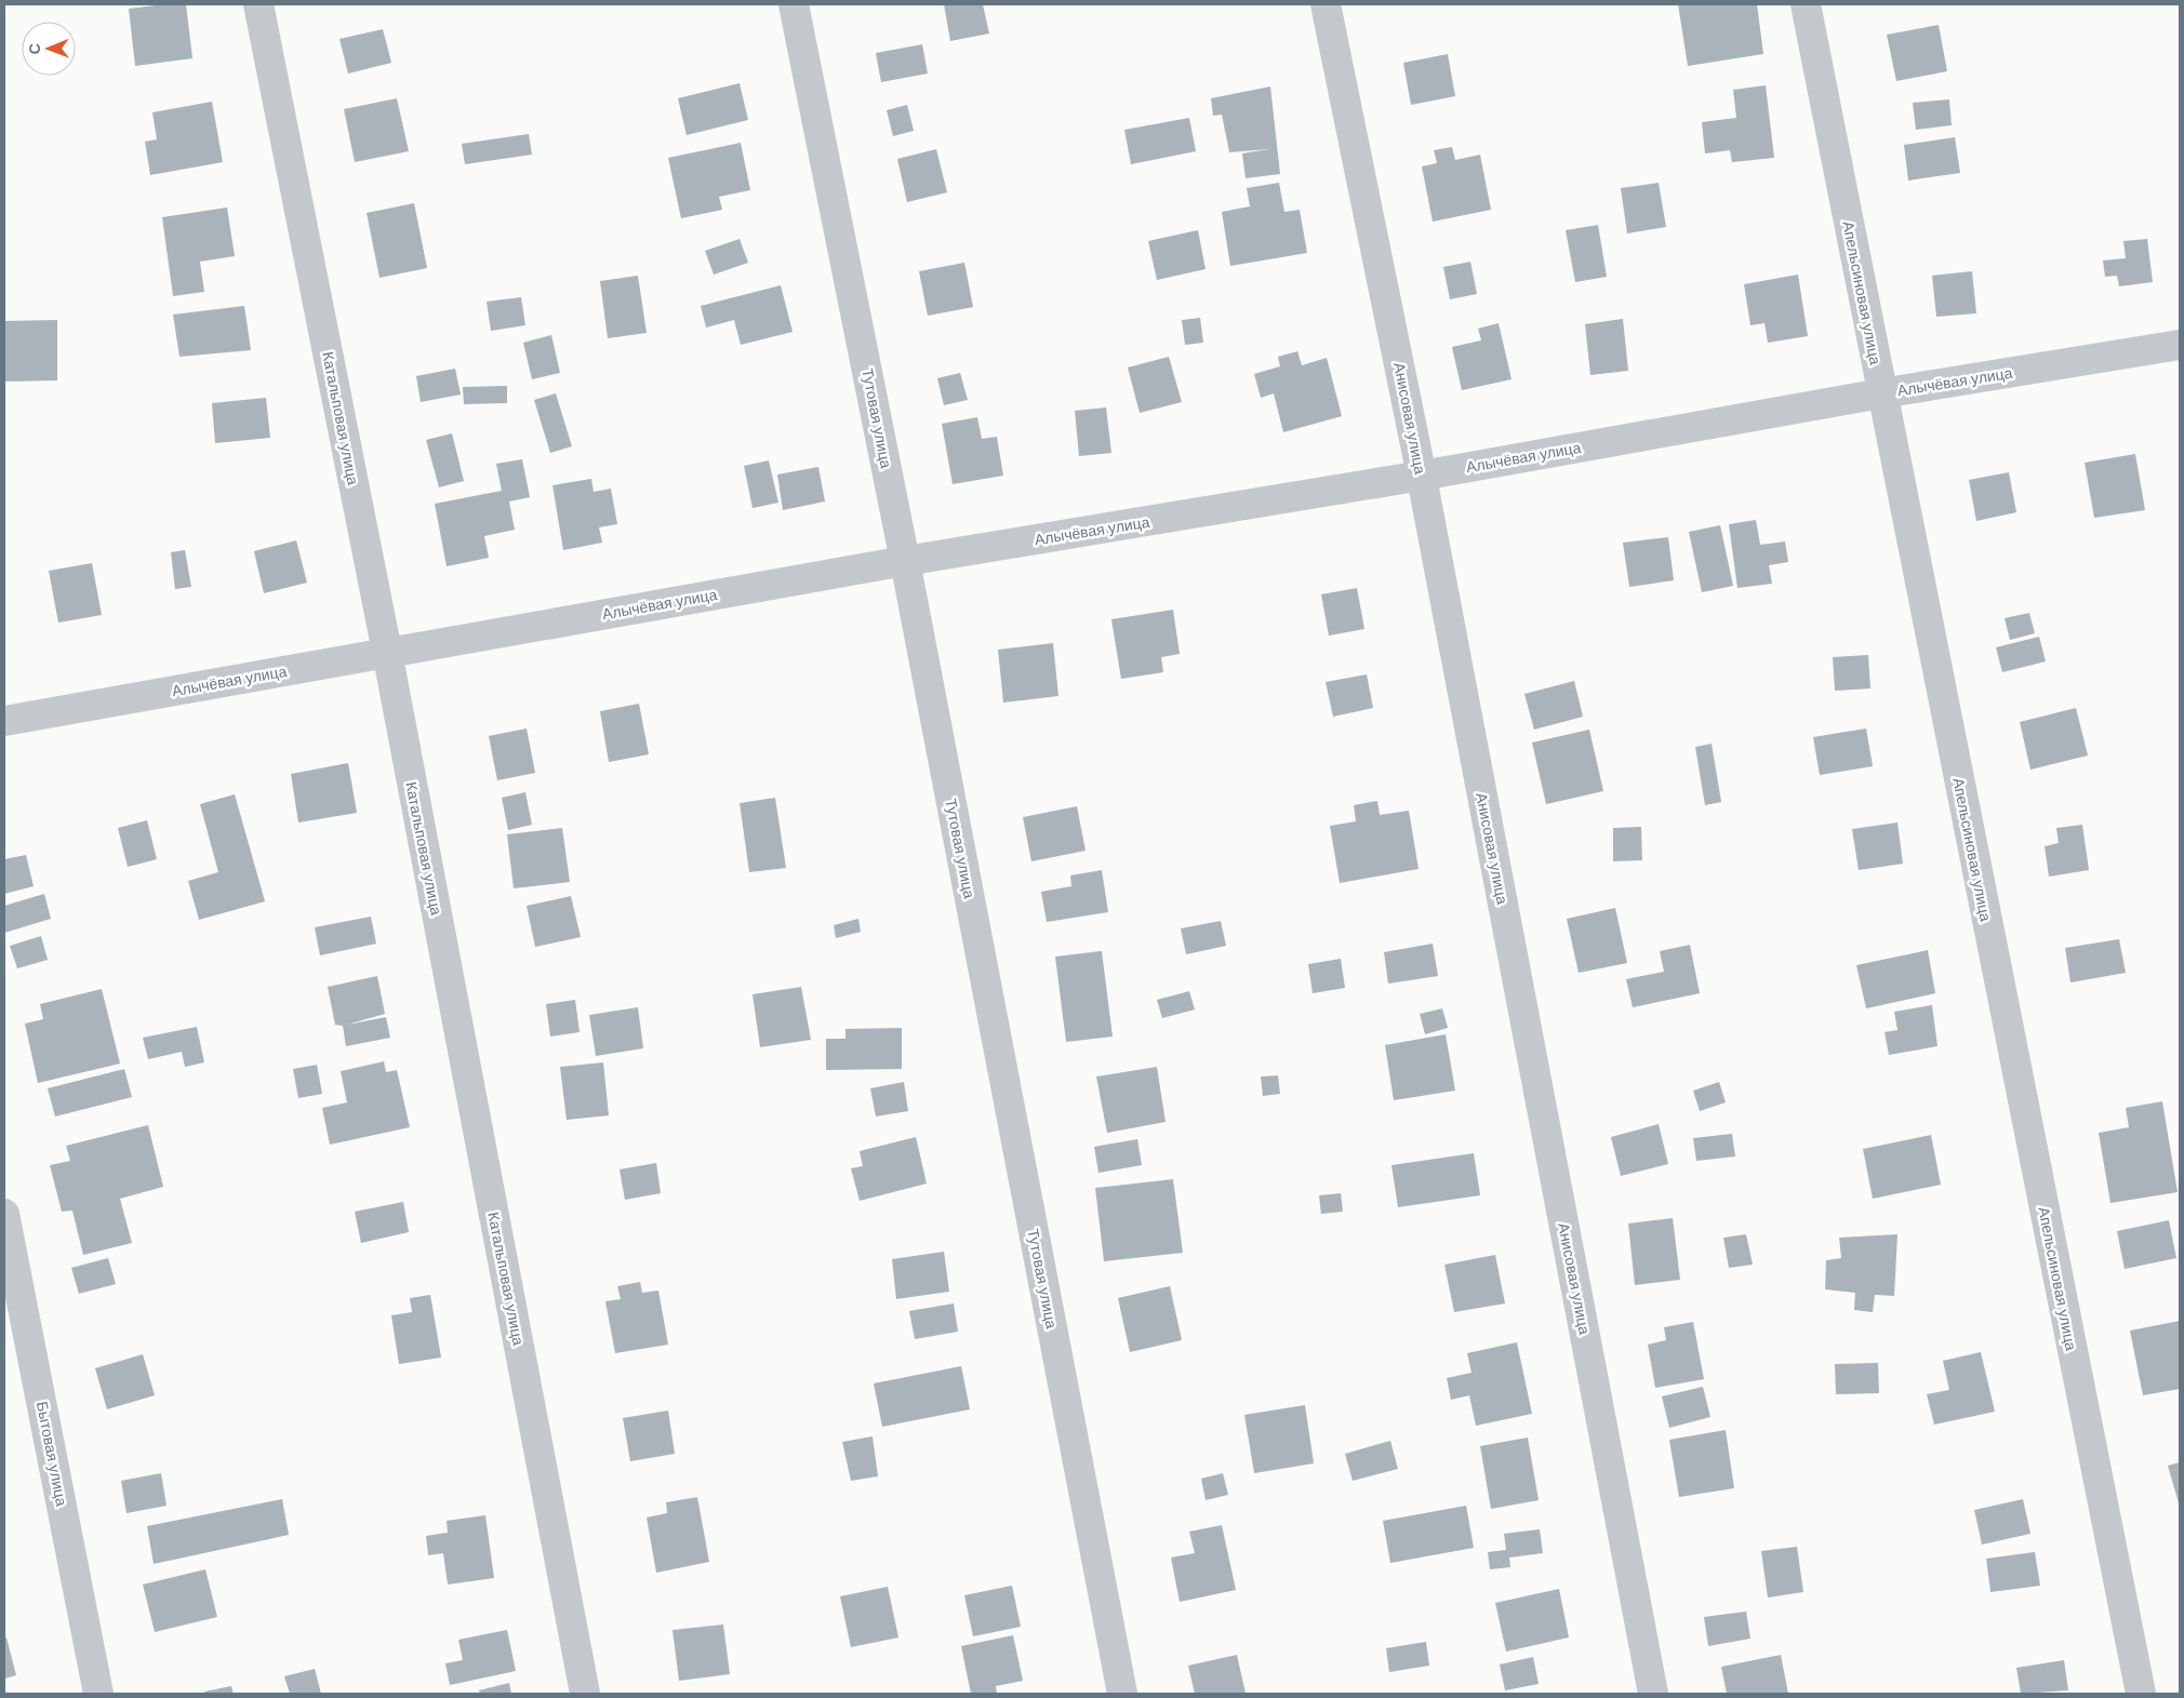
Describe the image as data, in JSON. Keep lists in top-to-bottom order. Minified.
{"streets":{"street":["Апельсиновая улица","Алычёвая улица","Катальповая улица","Тутовая улица","Анисовая улица","Бытовая улица"]},"crossings":[["Апельсиновая улица","Алычёвая улица"],["Алычёвая улица","Катальповая улица"],["Алычёвая улица","Тутовая улица"],["Алычёвая улица","Анисовая улица"]],"north":"left"}
